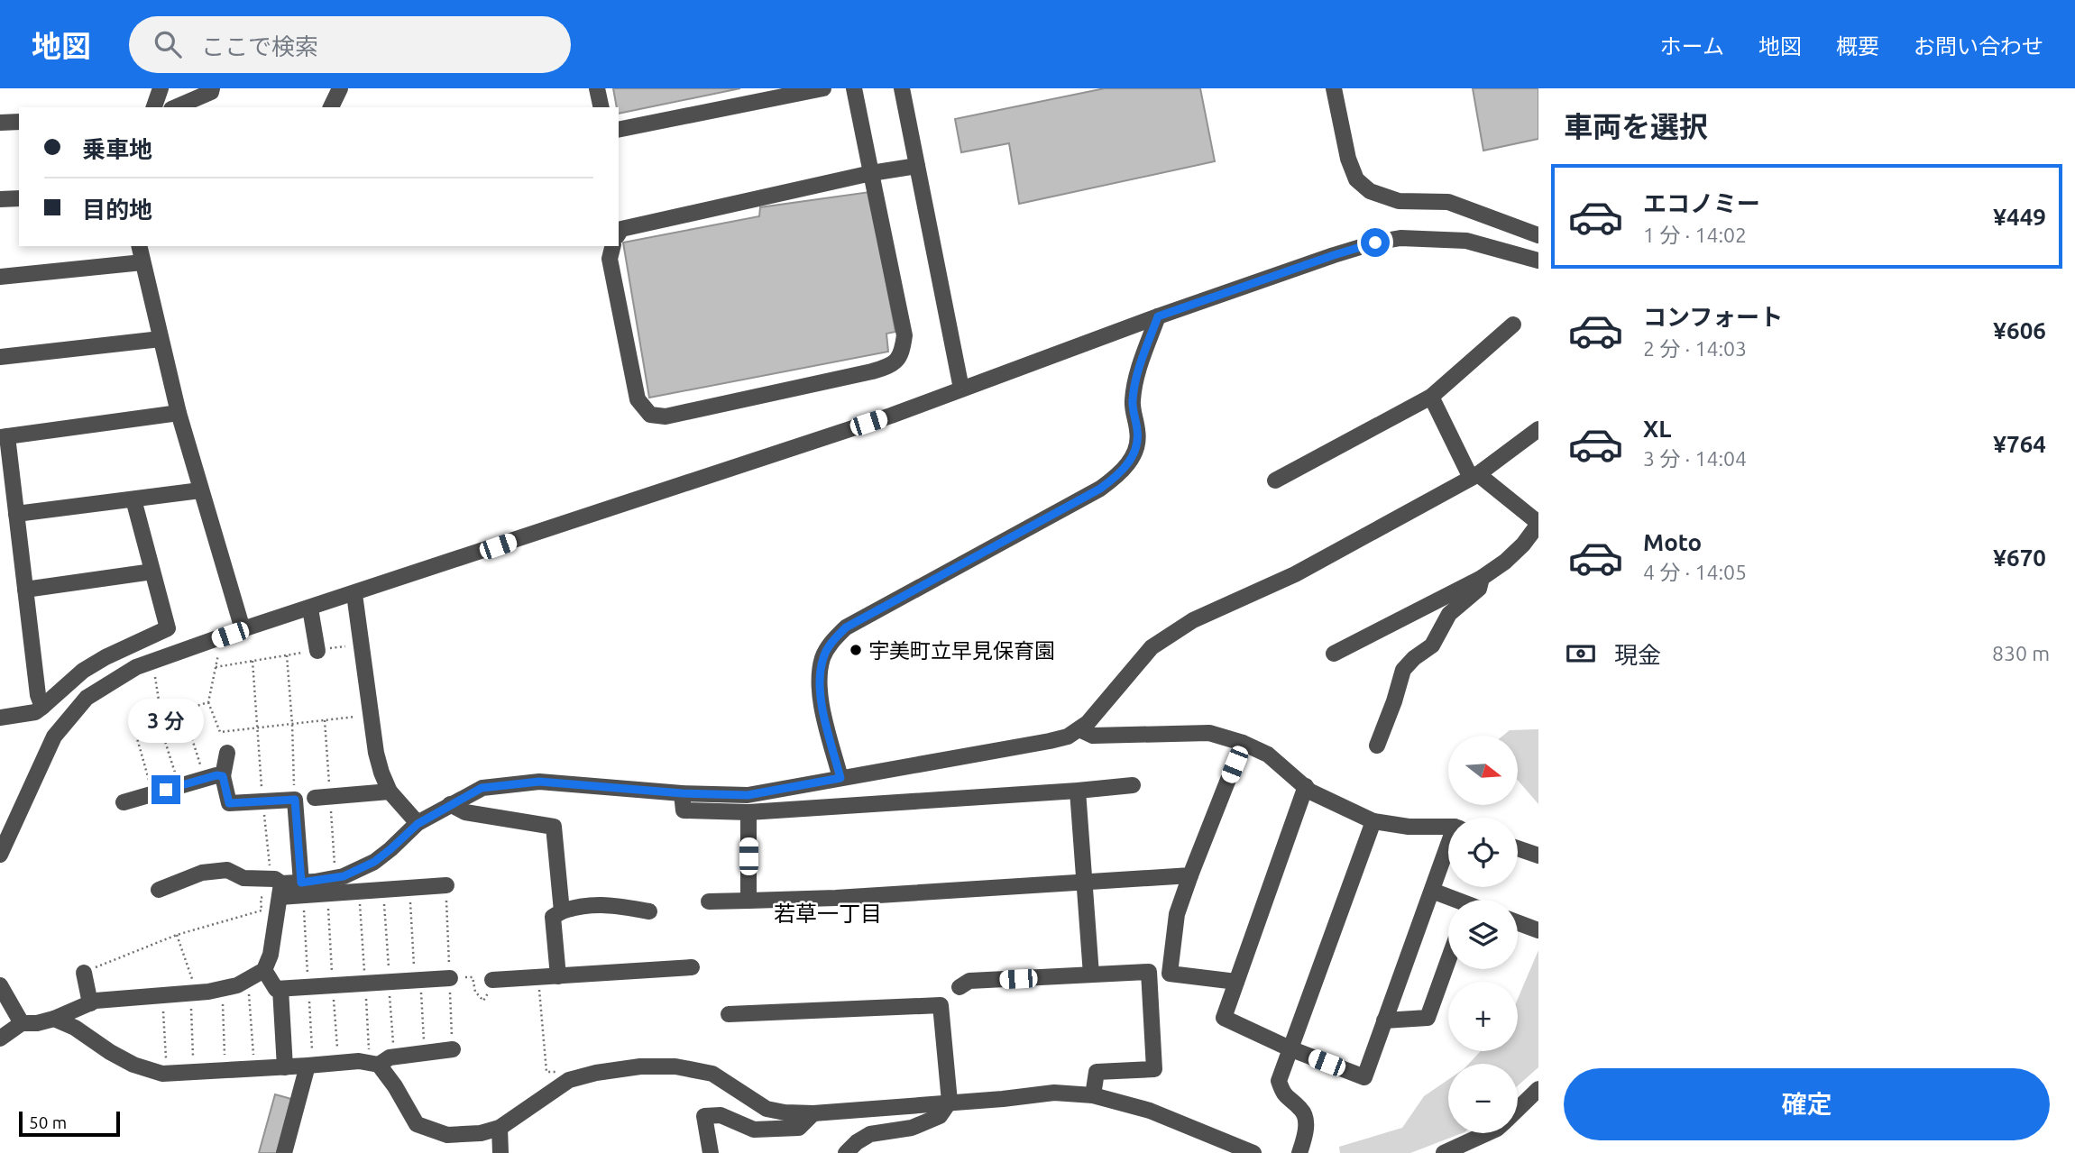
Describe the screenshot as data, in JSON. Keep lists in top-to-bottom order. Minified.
{"districts":["若草一丁目"],"places":["宇美町立早見保育園"],"scale_bar":"50 m","north":"right","page":{"header":"地図","search":"ここで検索","nav":["ホーム","地図","概要","お問い合わせ"],"heading":"車両を選択","banner":["乗車地","目的地"],"list":[{"name":"エコノミー","note":"1 分 · 14:02","value":"¥449"},{"name":"コンフォート","note":"2 分 · 14:03","value":"¥606"},{"name":"XL","note":"3 分 · 14:04","value":"¥764"},{"name":"Moto","note":"4 分 · 14:05","value":"¥670"}],"pay":["現金","830 m"],"bubble":"3 分","map_buttons":["+","−"],"buttons":"確定","scale":"50 m"}}
